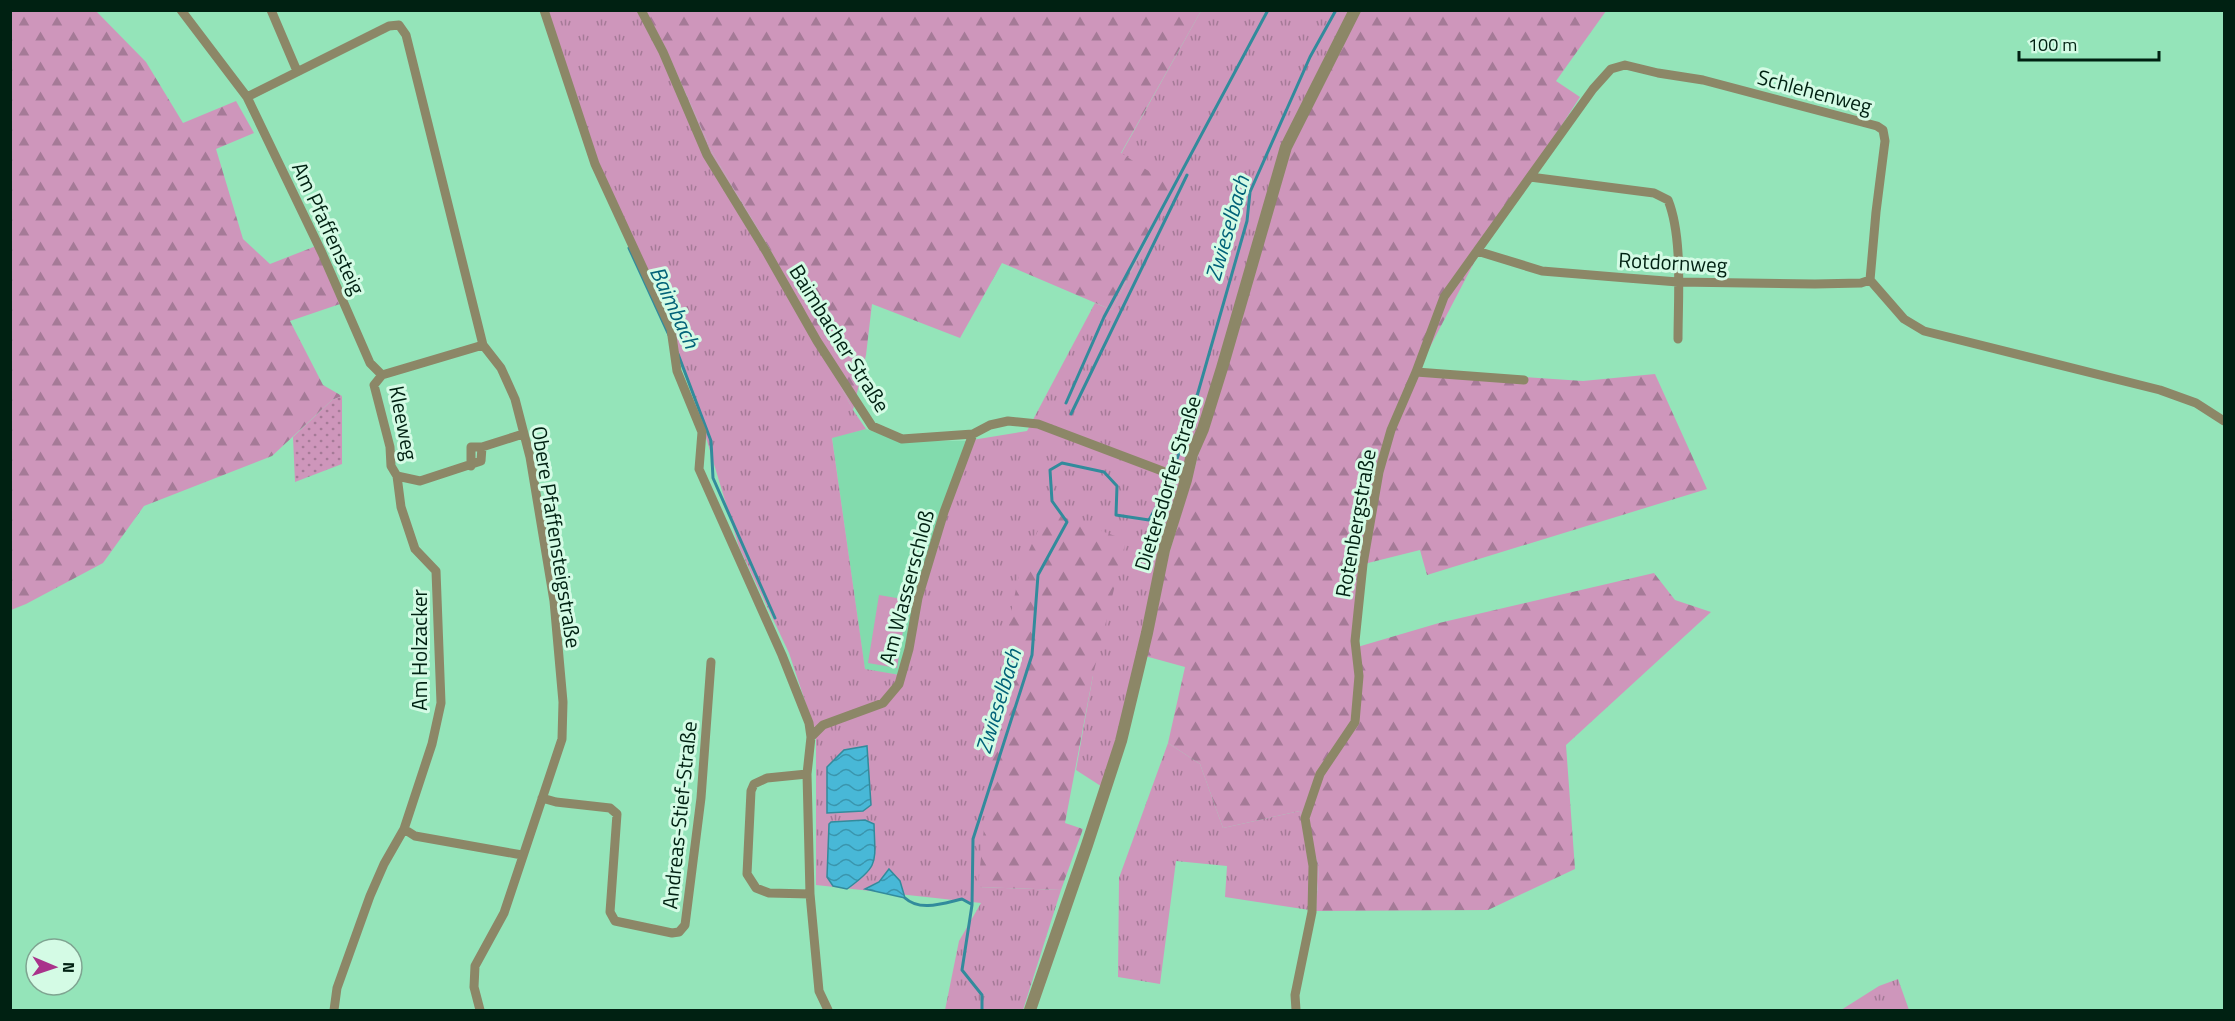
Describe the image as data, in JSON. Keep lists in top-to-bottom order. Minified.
{"streets":{"street":["Schlehenweg","Am Pfaffensteig","Rotdornweg","Baimbacher Straße","Kleeweg","Dietersdorfer Straße","Rotenbergstraße","Obere Pfaffensteigstraße","Am Wasserschloß","Am Holzacker","Andreas-Stief-Straße"]},"crossings":[["Schlehenweg","Rotdornweg"],["Schlehenweg","Rotenbergstraße"],["Am Pfaffensteig","Kleeweg"],["Am Pfaffensteig","Obere Pfaffensteigstraße"],["Rotdornweg","Rotenbergstraße"],["Baimbacher Straße","Dietersdorfer Straße"],["Baimbacher Straße","Am Wasserschloß"],["Kleeweg","Obere Pfaffensteigstraße"],["Kleeweg","Am Holzacker"],["Obere Pfaffensteigstraße","Andreas-Stief-Straße"]],"water":["Zwieselbach","Baimbach"],"scale_bar":"100 m","north":"right"}
